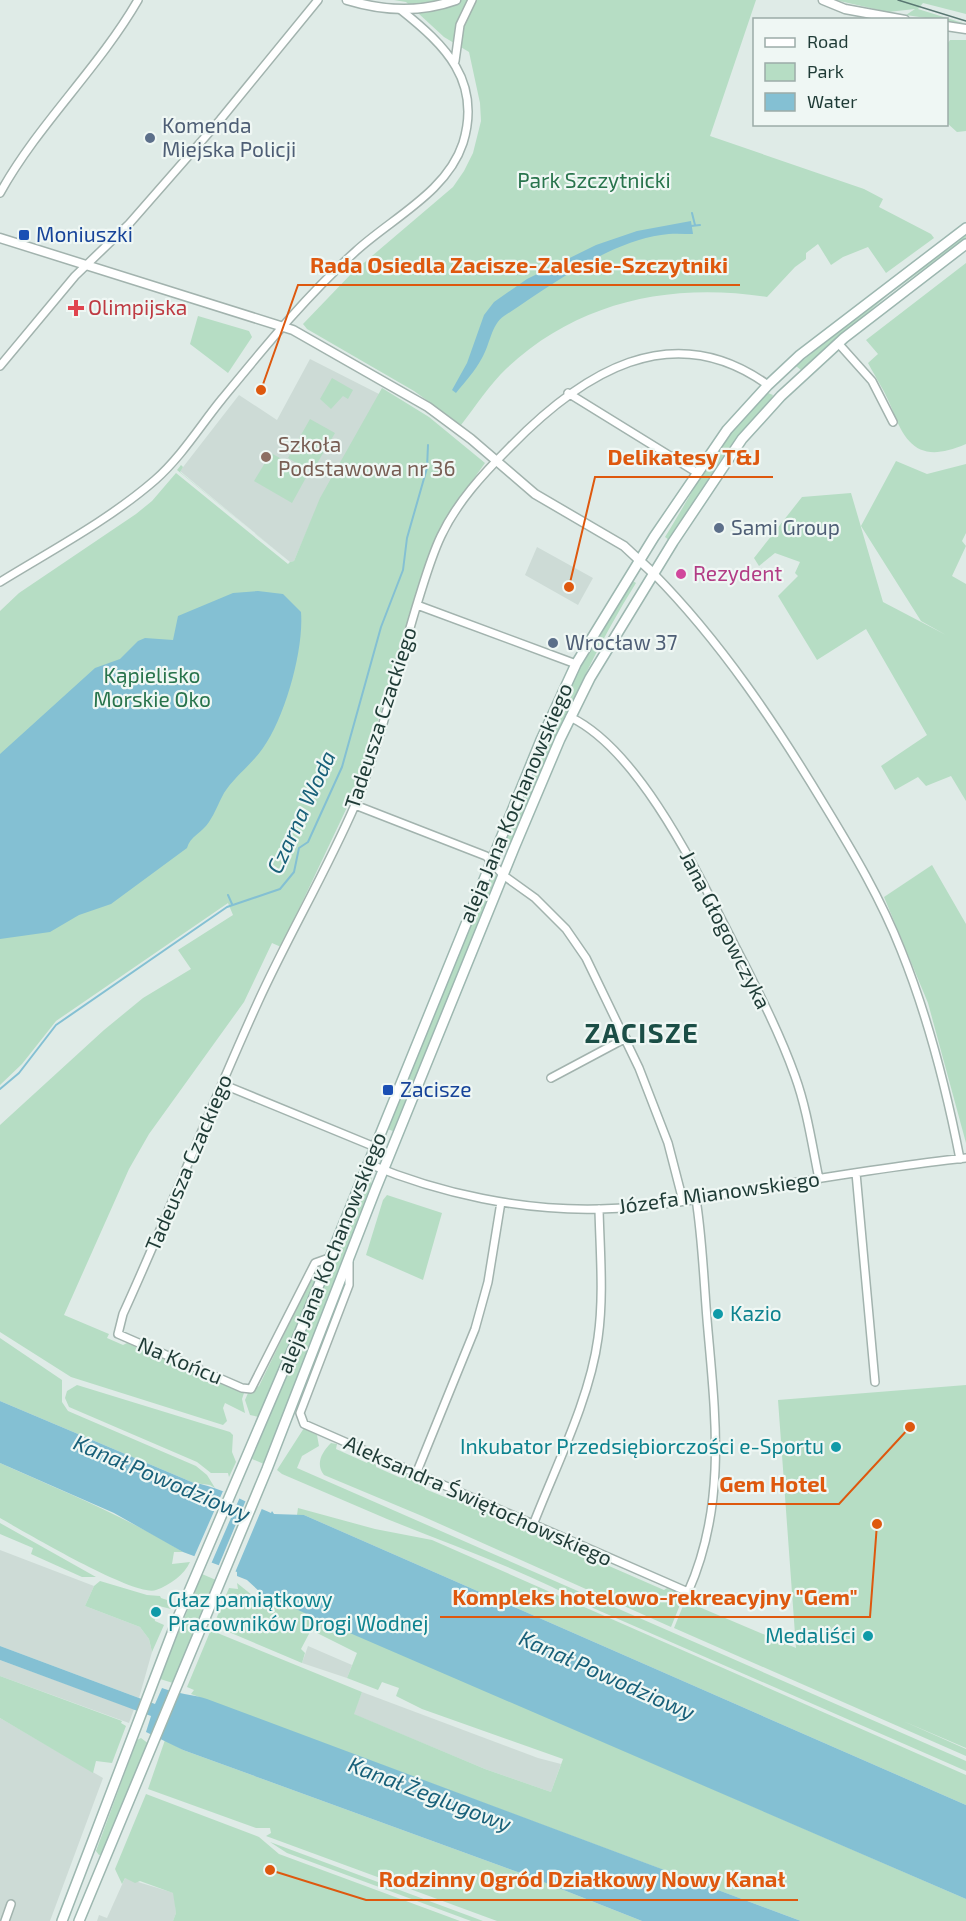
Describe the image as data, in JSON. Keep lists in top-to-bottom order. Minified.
{"streets":{"main road":["aleja Jana Kochanowskiego"],"street":["Tadeusza Czackiego","Jana Głogowczyka","Józefa Mianowskiego","Na Końcu","Aleksandra Świętochowskiego"]},"crossings":[["Tadeusza Czackiego","aleja Jana Kochanowskiego"],["Tadeusza Czackiego","Na Końcu"],["aleja Jana Kochanowskiego","Jana Głogowczyka"],["aleja Jana Kochanowskiego","Józefa Mianowskiego"],["aleja Jana Kochanowskiego","Na Końcu"],["aleja Jana Kochanowskiego","Aleksandra Świętochowskiego"],["Jana Głogowczyka","Józefa Mianowskiego"],["Józefa Mianowskiego","Aleksandra Świętochowskiego"]],"districts":["ZACISZE"],"water":["Czarna Woda","Kanał Powodziowy","Kanał Żeglugowy"],"parks":["Park Szczytnicki","Kąpielisko Morskie Oko"],"places":{"other":["Komenda Miejska Policji","Rada Osiedla Zacisze-Zalesie-Szczytniki","Szkoła Podstawowa nr 36","Sami Group","Rezydent","Delikatesy T&J","Wrocław 37","Kazio","Gem Hotel","Inkubator Przedsiębiorczości e-Sportu","Kompleks hotelowo-rekreacyjny \"Gem\"","Głaz pamiątkowy Pracowników Drogi Wodnej","Medaliści","Rodzinny Ogród Działkowy Nowy Kanał"],"transit":["Moniuszki","Zacisze"],"health":["Olimpijska"]},"legend":["Road","Park","Water"]}
